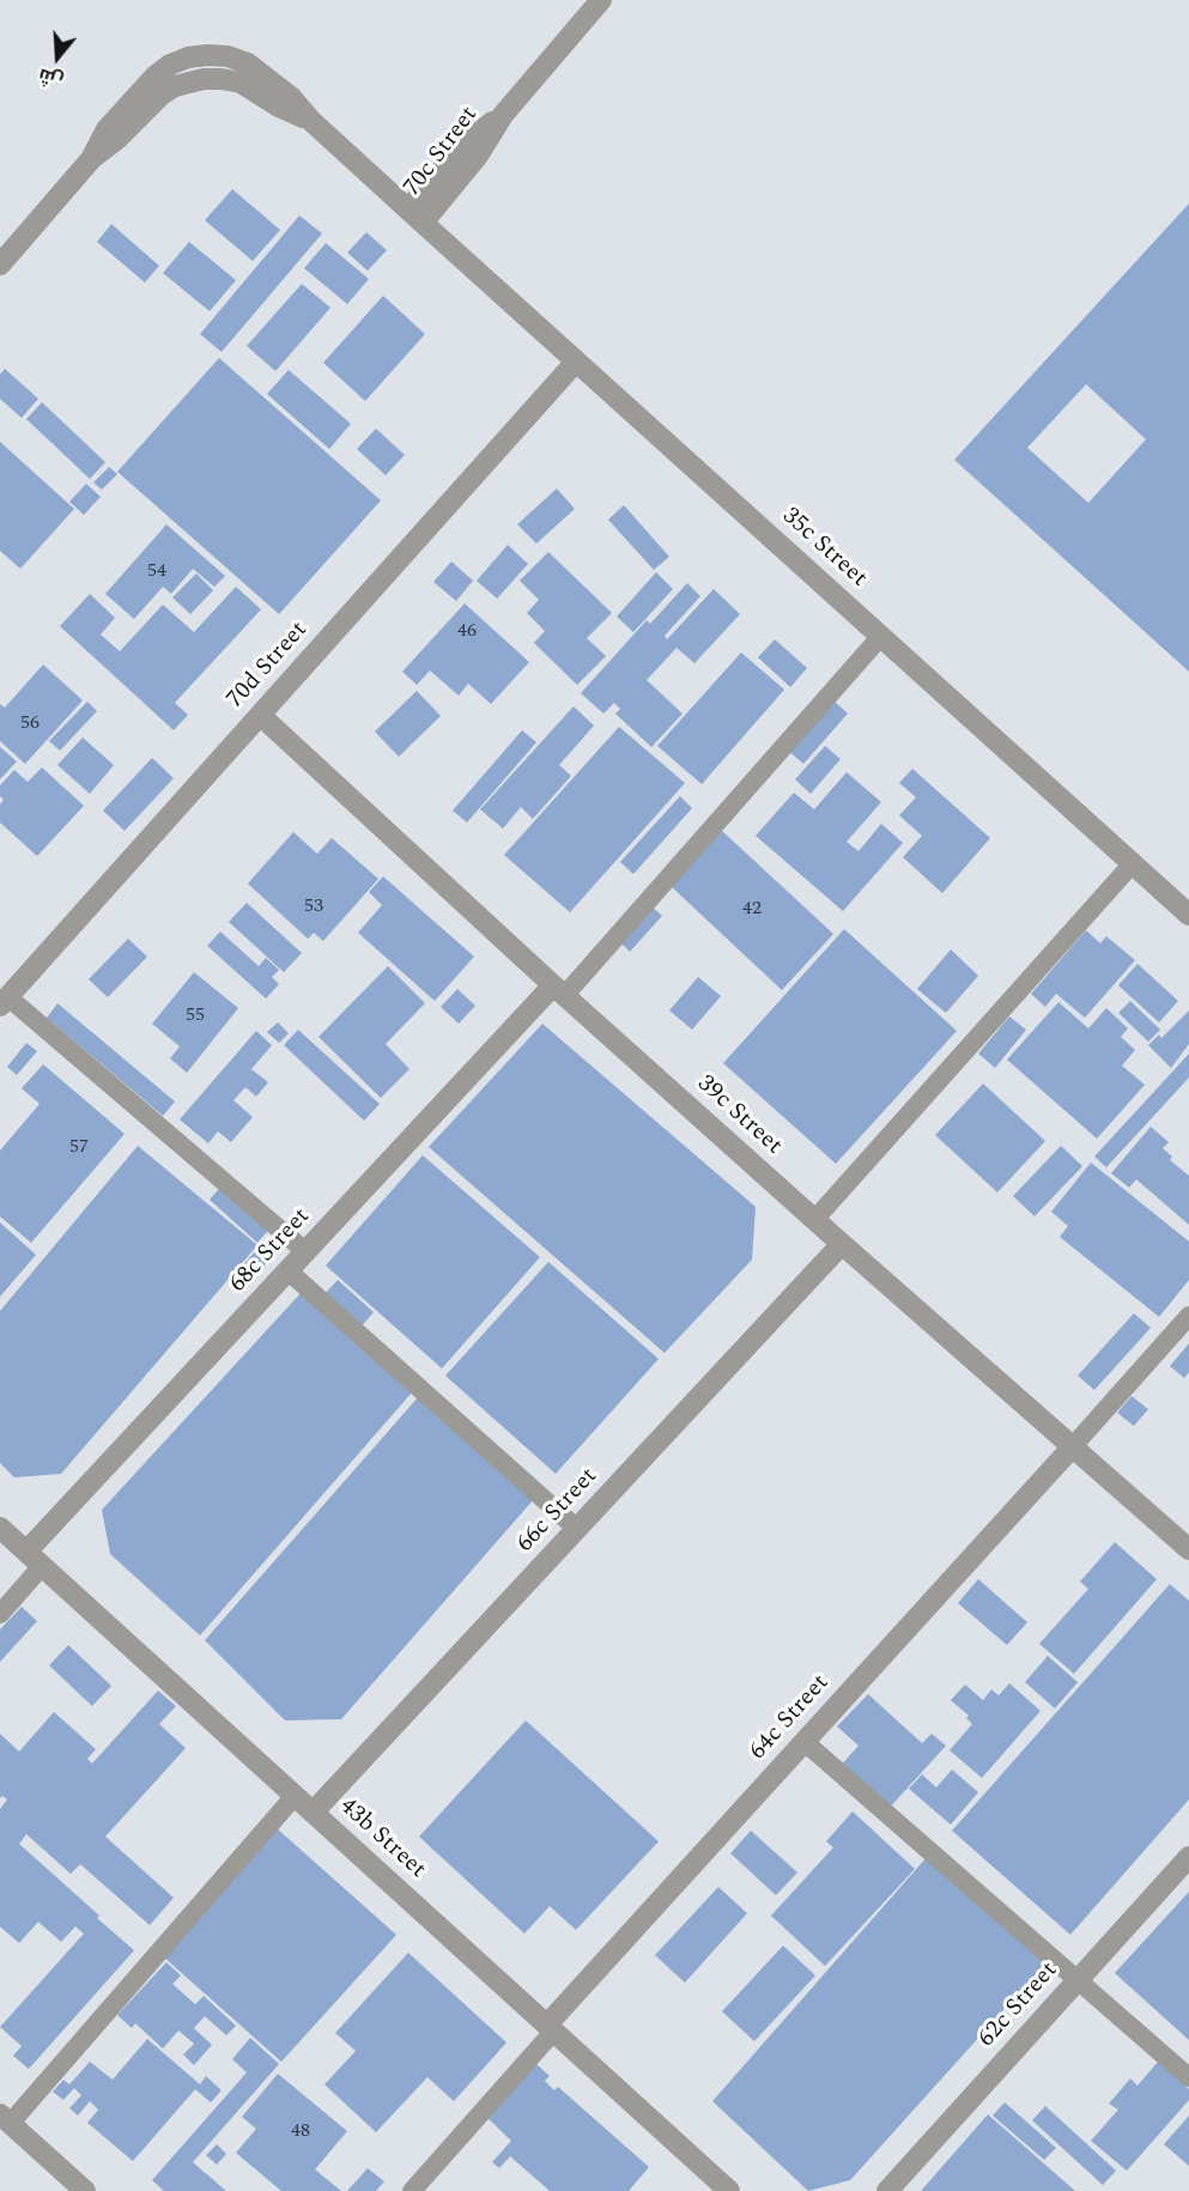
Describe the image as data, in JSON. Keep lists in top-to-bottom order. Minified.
{"streets":{"street":["70c Street","35c Street","70d Street","39c Street","68c Street","66c Street","64c Street","43b Street","62c Street"]},"crossings":[["70c Street","35c Street"],["35c Street","70d Street"],["70d Street","39c Street"],["39c Street","68c Street"],["39c Street","66c Street"],["39c Street","64c Street"],["68c Street","43b Street"],["66c Street","43b Street"],["64c Street","43b Street"]],"house_numbers":["54","46","56","53","42","55","57","48"],"north":"bottom"}
